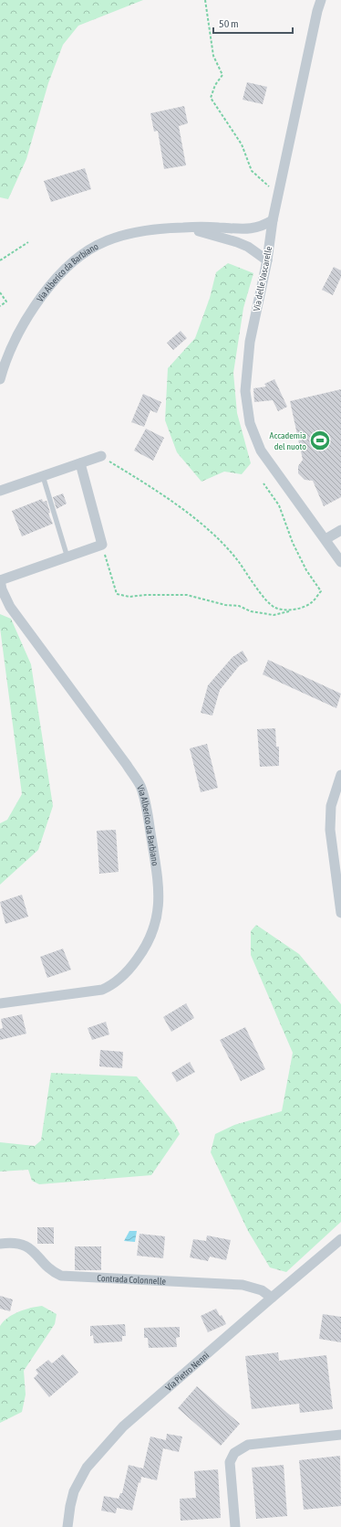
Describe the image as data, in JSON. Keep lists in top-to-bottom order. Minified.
{"streets":{"street":["Via Alberico da Barbiano","Via delle Vascarelle","Contrada Colonnelle","Via Pietro Nenni"]},"crossings":[["Via Alberico da Barbiano","Via delle Vascarelle"],["Contrada Colonnelle","Via Pietro Nenni"]],"places":{"sports":["Accademia del nuoto"]},"scale_bar":"50 m"}
